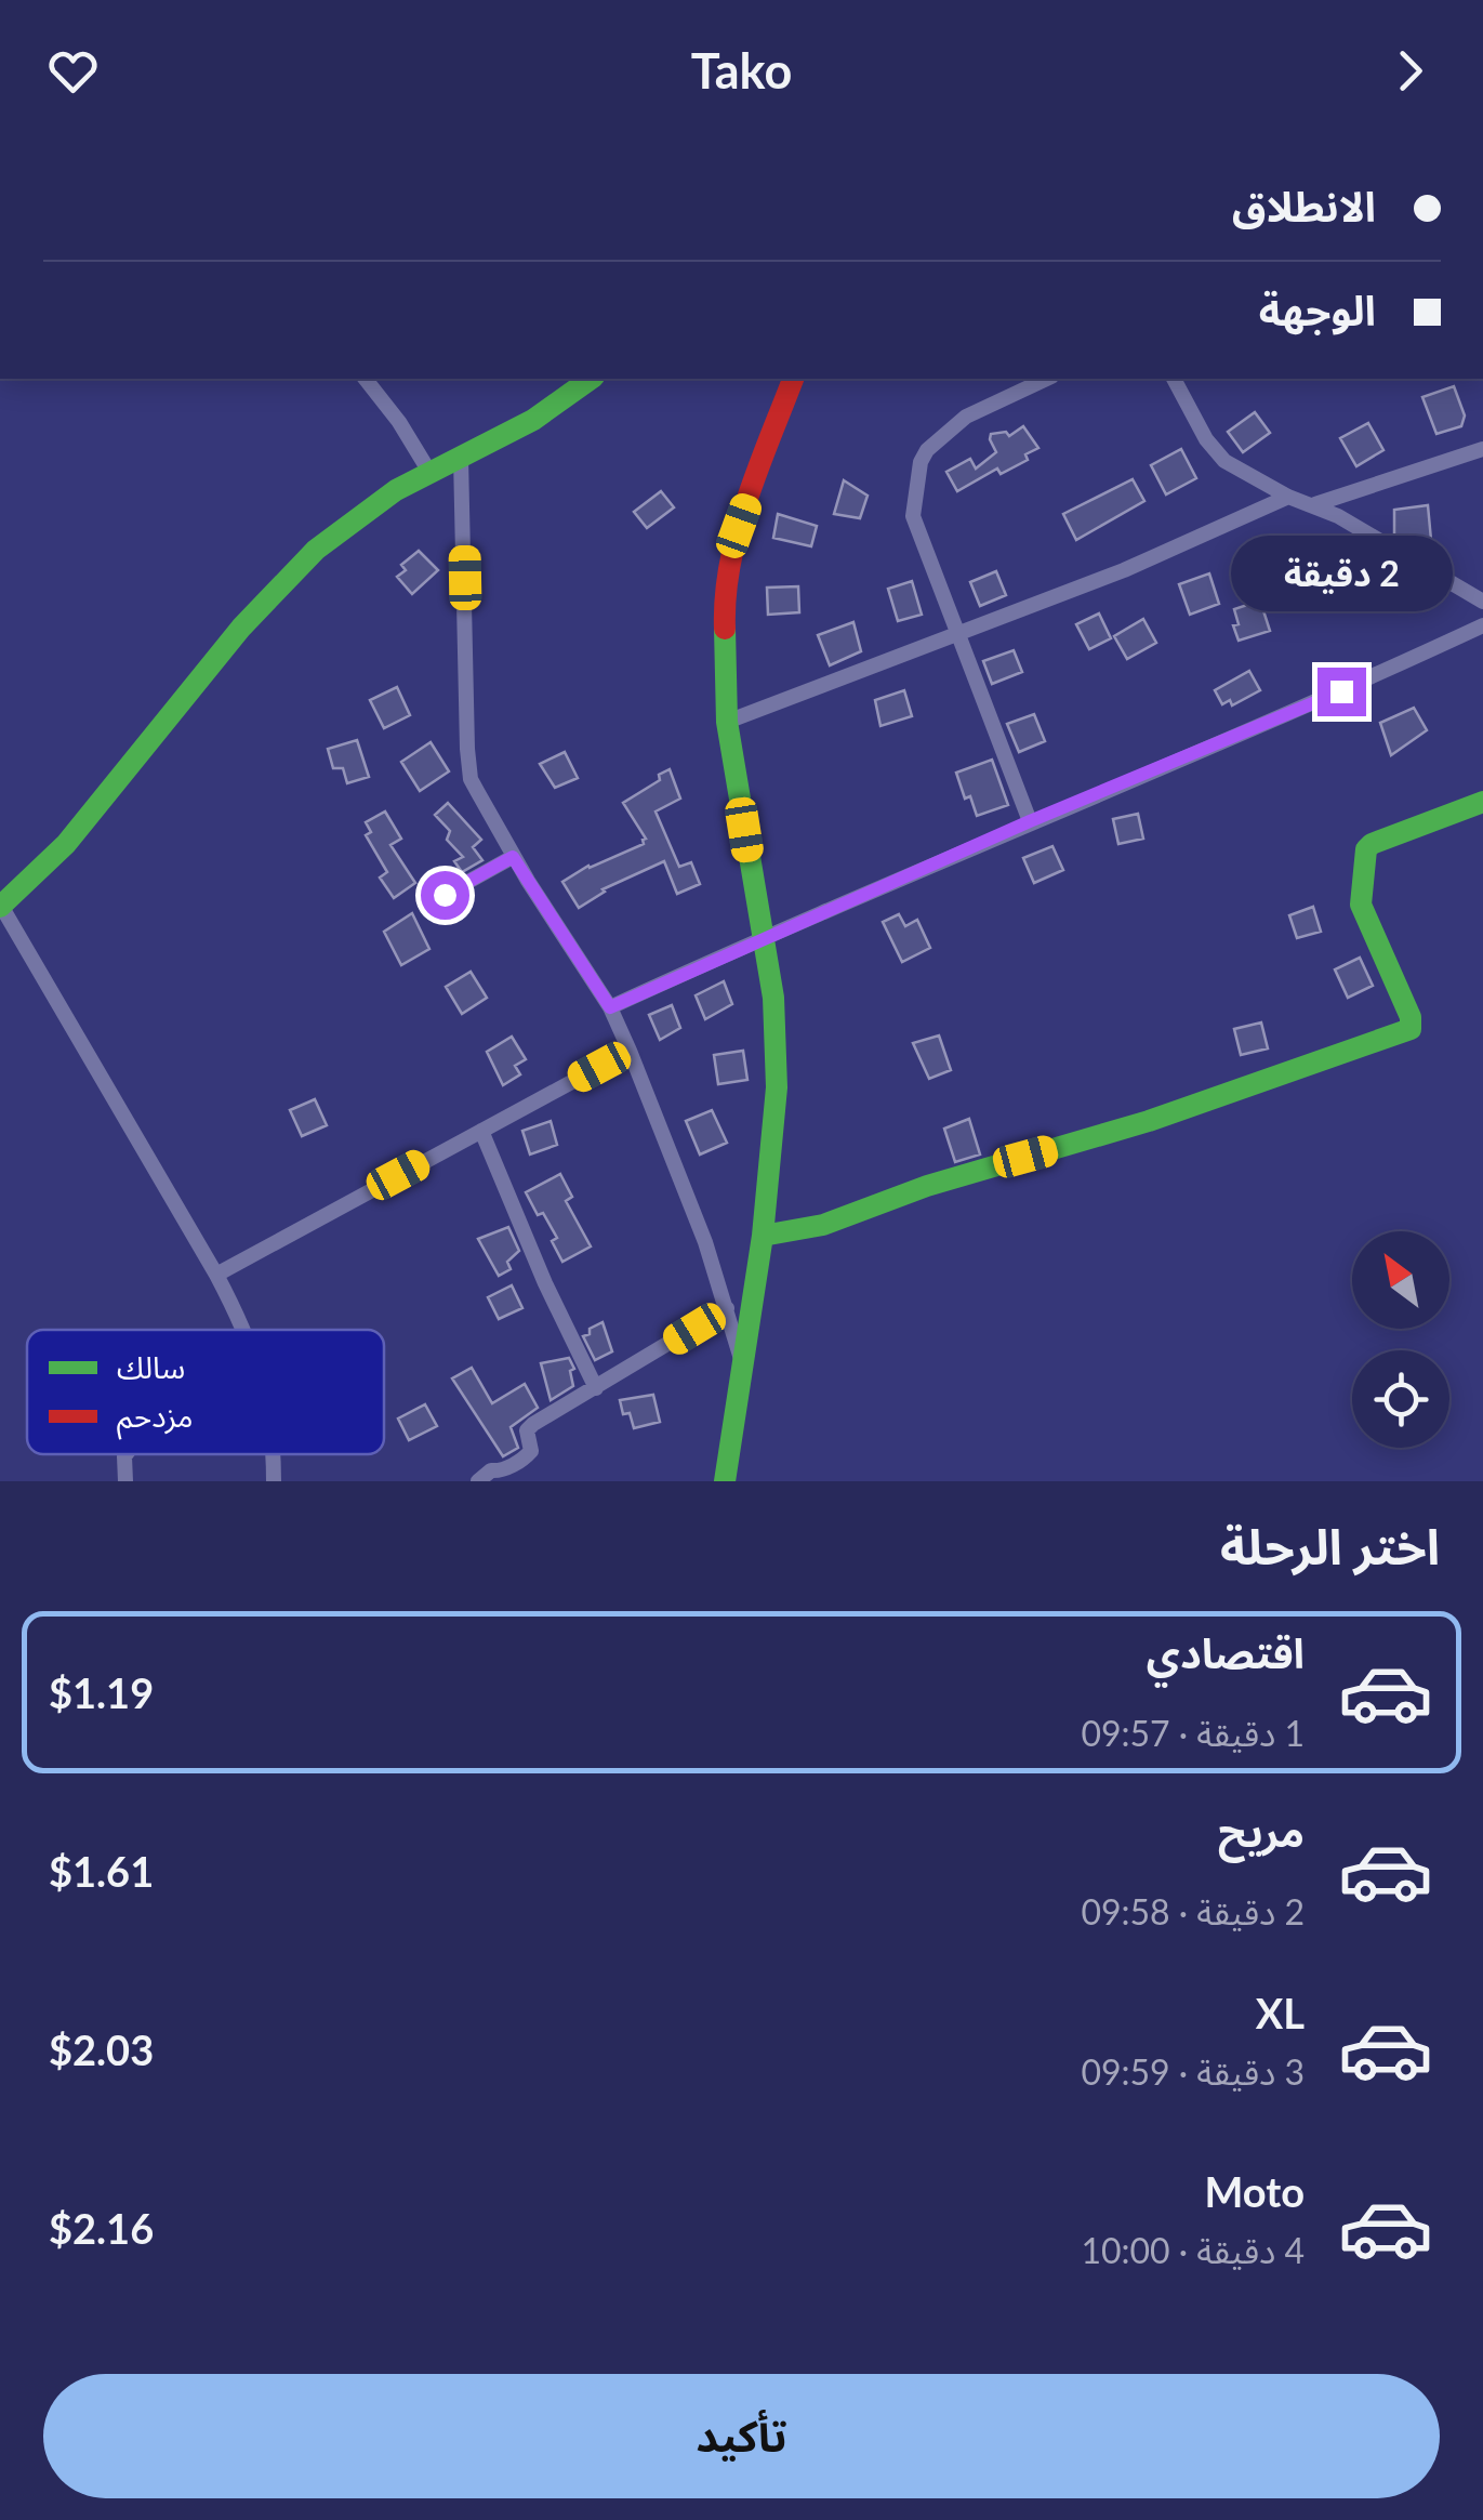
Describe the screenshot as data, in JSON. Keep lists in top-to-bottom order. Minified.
{"legend":["سالك","مزدحم"],"north":"top left","page":{"header":"Tako","banner":["الانطلاق","الوجهة"],"bubble":"2 دقيقة","heading":"اختر الرحلة","list":[{"name":"اقتصادي","note":"1 دقيقة · 09:57","value":"$1.19"},{"name":"مريح","note":"2 دقيقة · 09:58","value":"$1.61"},{"name":"XL","note":"3 دقيقة · 09:59","value":"$2.03"},{"name":"Moto","note":"4 دقيقة · 10:00","value":"$2.16"}],"buttons":"تأكيد"}}
